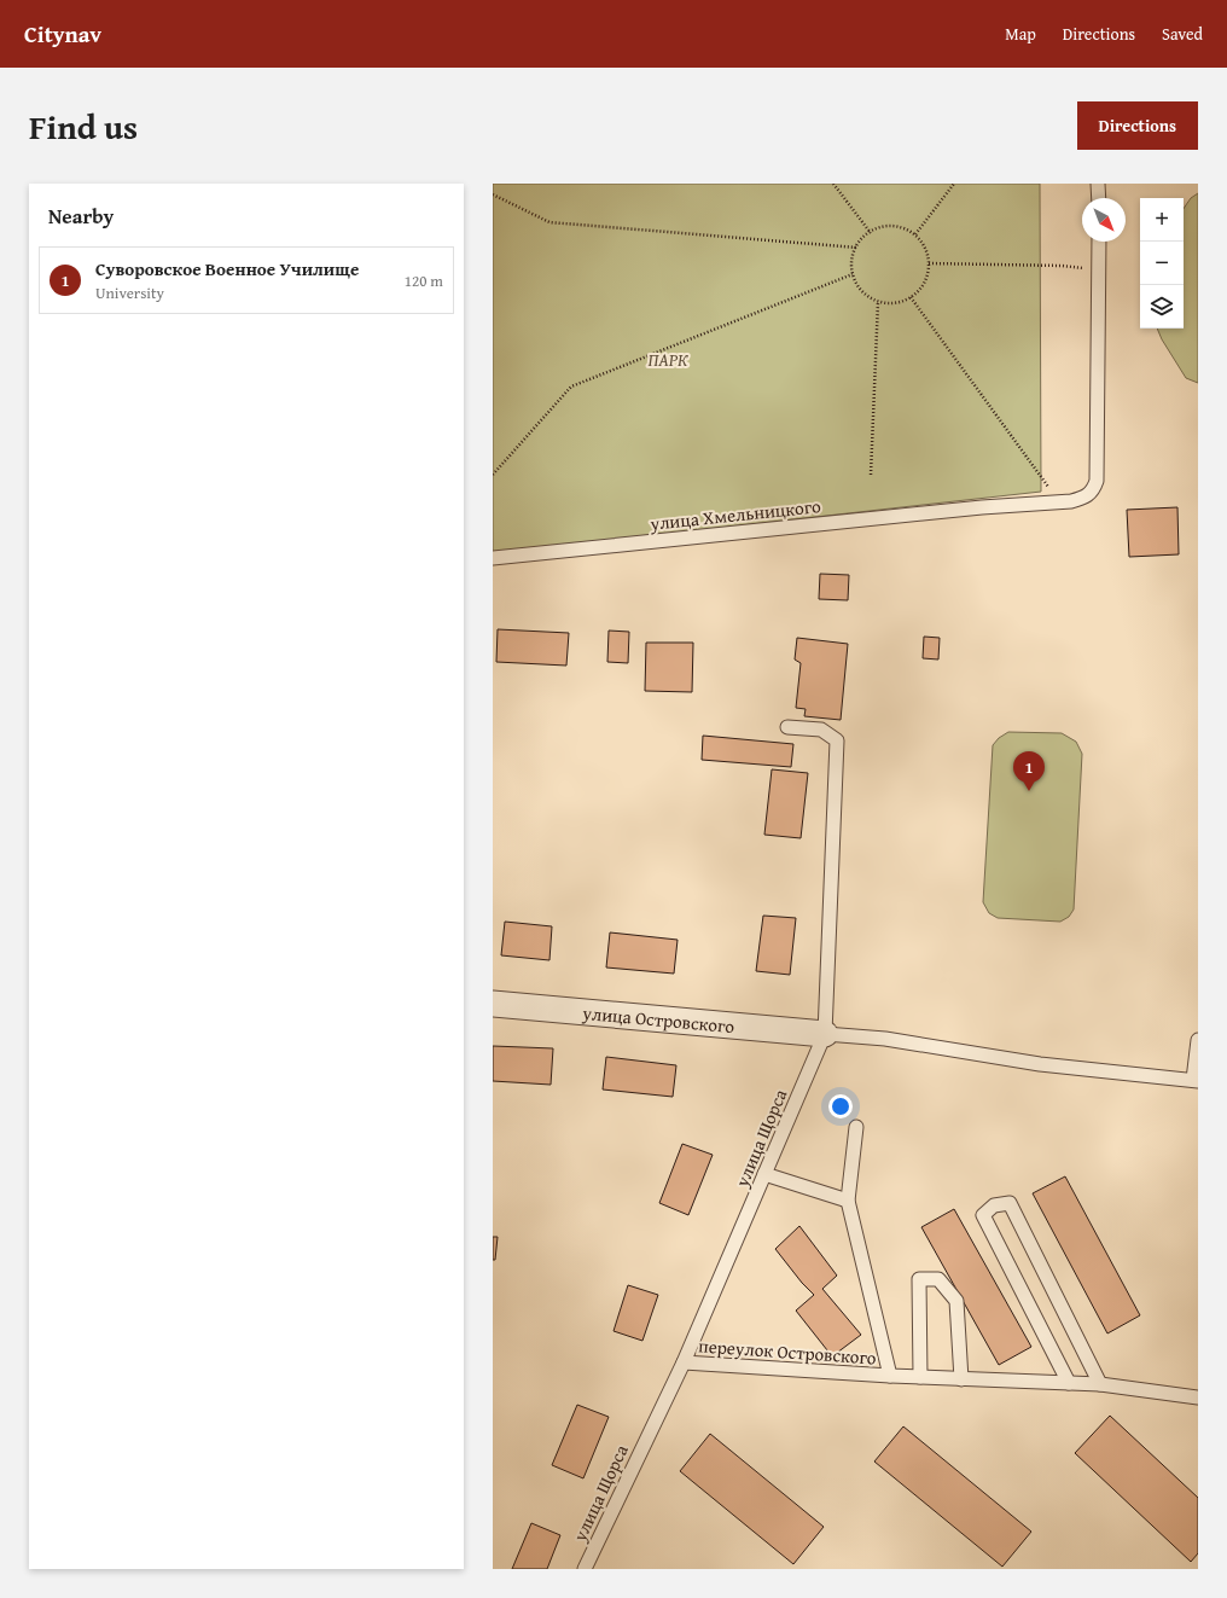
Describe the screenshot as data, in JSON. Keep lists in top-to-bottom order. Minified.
{"streets":{"street":["улица Островского"],"lane":["улица Хмельницкого","улица Щорса","переулок Островского"]},"crossings":[["улица Островского","улица Щорса"],["улица Щорса","переулок Островского"]],"parks":["ПАРК"],"north":"bottom right","page":{"header":"Citynav","nav":["Map","Directions","Saved"],"title":"Find us","buttons":"Directions","heading":"Nearby","map_buttons":["+","−"],"list":[{"mark":"1","name":"Суворовское Военное Училище","note":"University","value":"120 m"}],"pins":"1"}}
